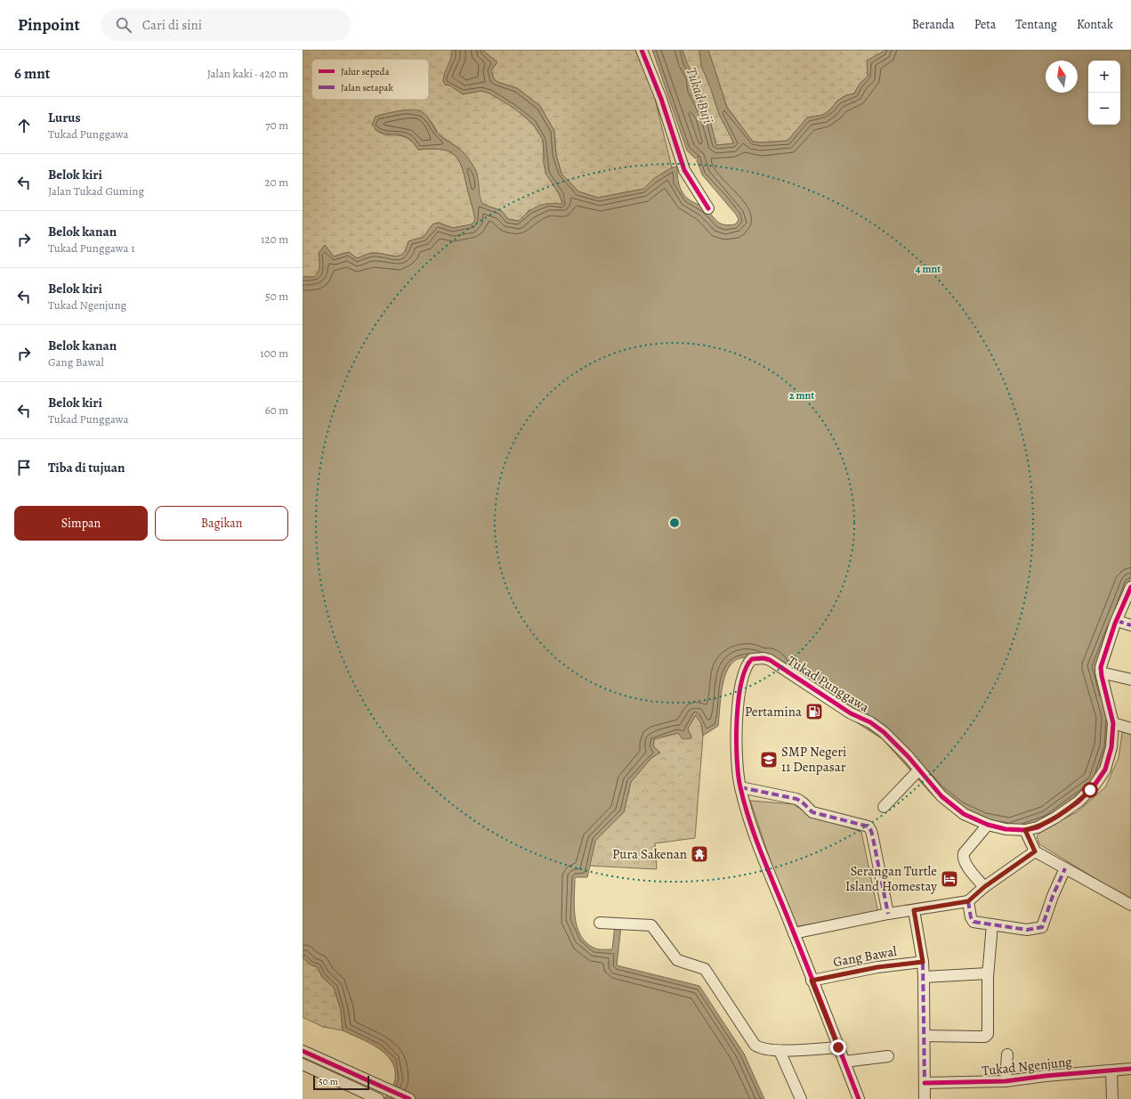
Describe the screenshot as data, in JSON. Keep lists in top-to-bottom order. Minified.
{"streets":{"street":["Tukad Punggawa","Gang Bawal","Tukad Ngenjung"]},"crossings":[["Tukad Punggawa","Gang Bawal"]],"water":["Tukad Buji"],"places":{"fuel station":["Pertamina"],"school or university":["SMP Negeri 11 Denpasar"],"temple":["Pura Sakenan"],"hotel":["Serangan Turtle Island Homestay"]},"legend":["Jalur sepeda","Jalan setapak"],"scale_bar":"50 m","north":"top","page":{"header":"Pinpoint","search":"Cari di sini","nav":["Beranda","Peta","Tentang","Kontak"],"heading":["6 mnt","Jalan kaki · 420 m"],"map_buttons":["+","−"],"list":[["Lurus","Tukad Punggawa","70 m"],["Belok kiri","Jalan Tukad Guming","20 m"],["Belok kanan","Tukad Punggawa 1","120 m"],["Belok kiri","Tukad Ngenjung","50 m"],["Belok kanan","Gang Bawal","100 m"],["Belok kiri","Tukad Punggawa","60 m"],"Tiba di tujuan"],"buttons":["Simpan","Bagikan"],"scale":"50 m"},"rings":["4 mnt","2 mnt"]}
